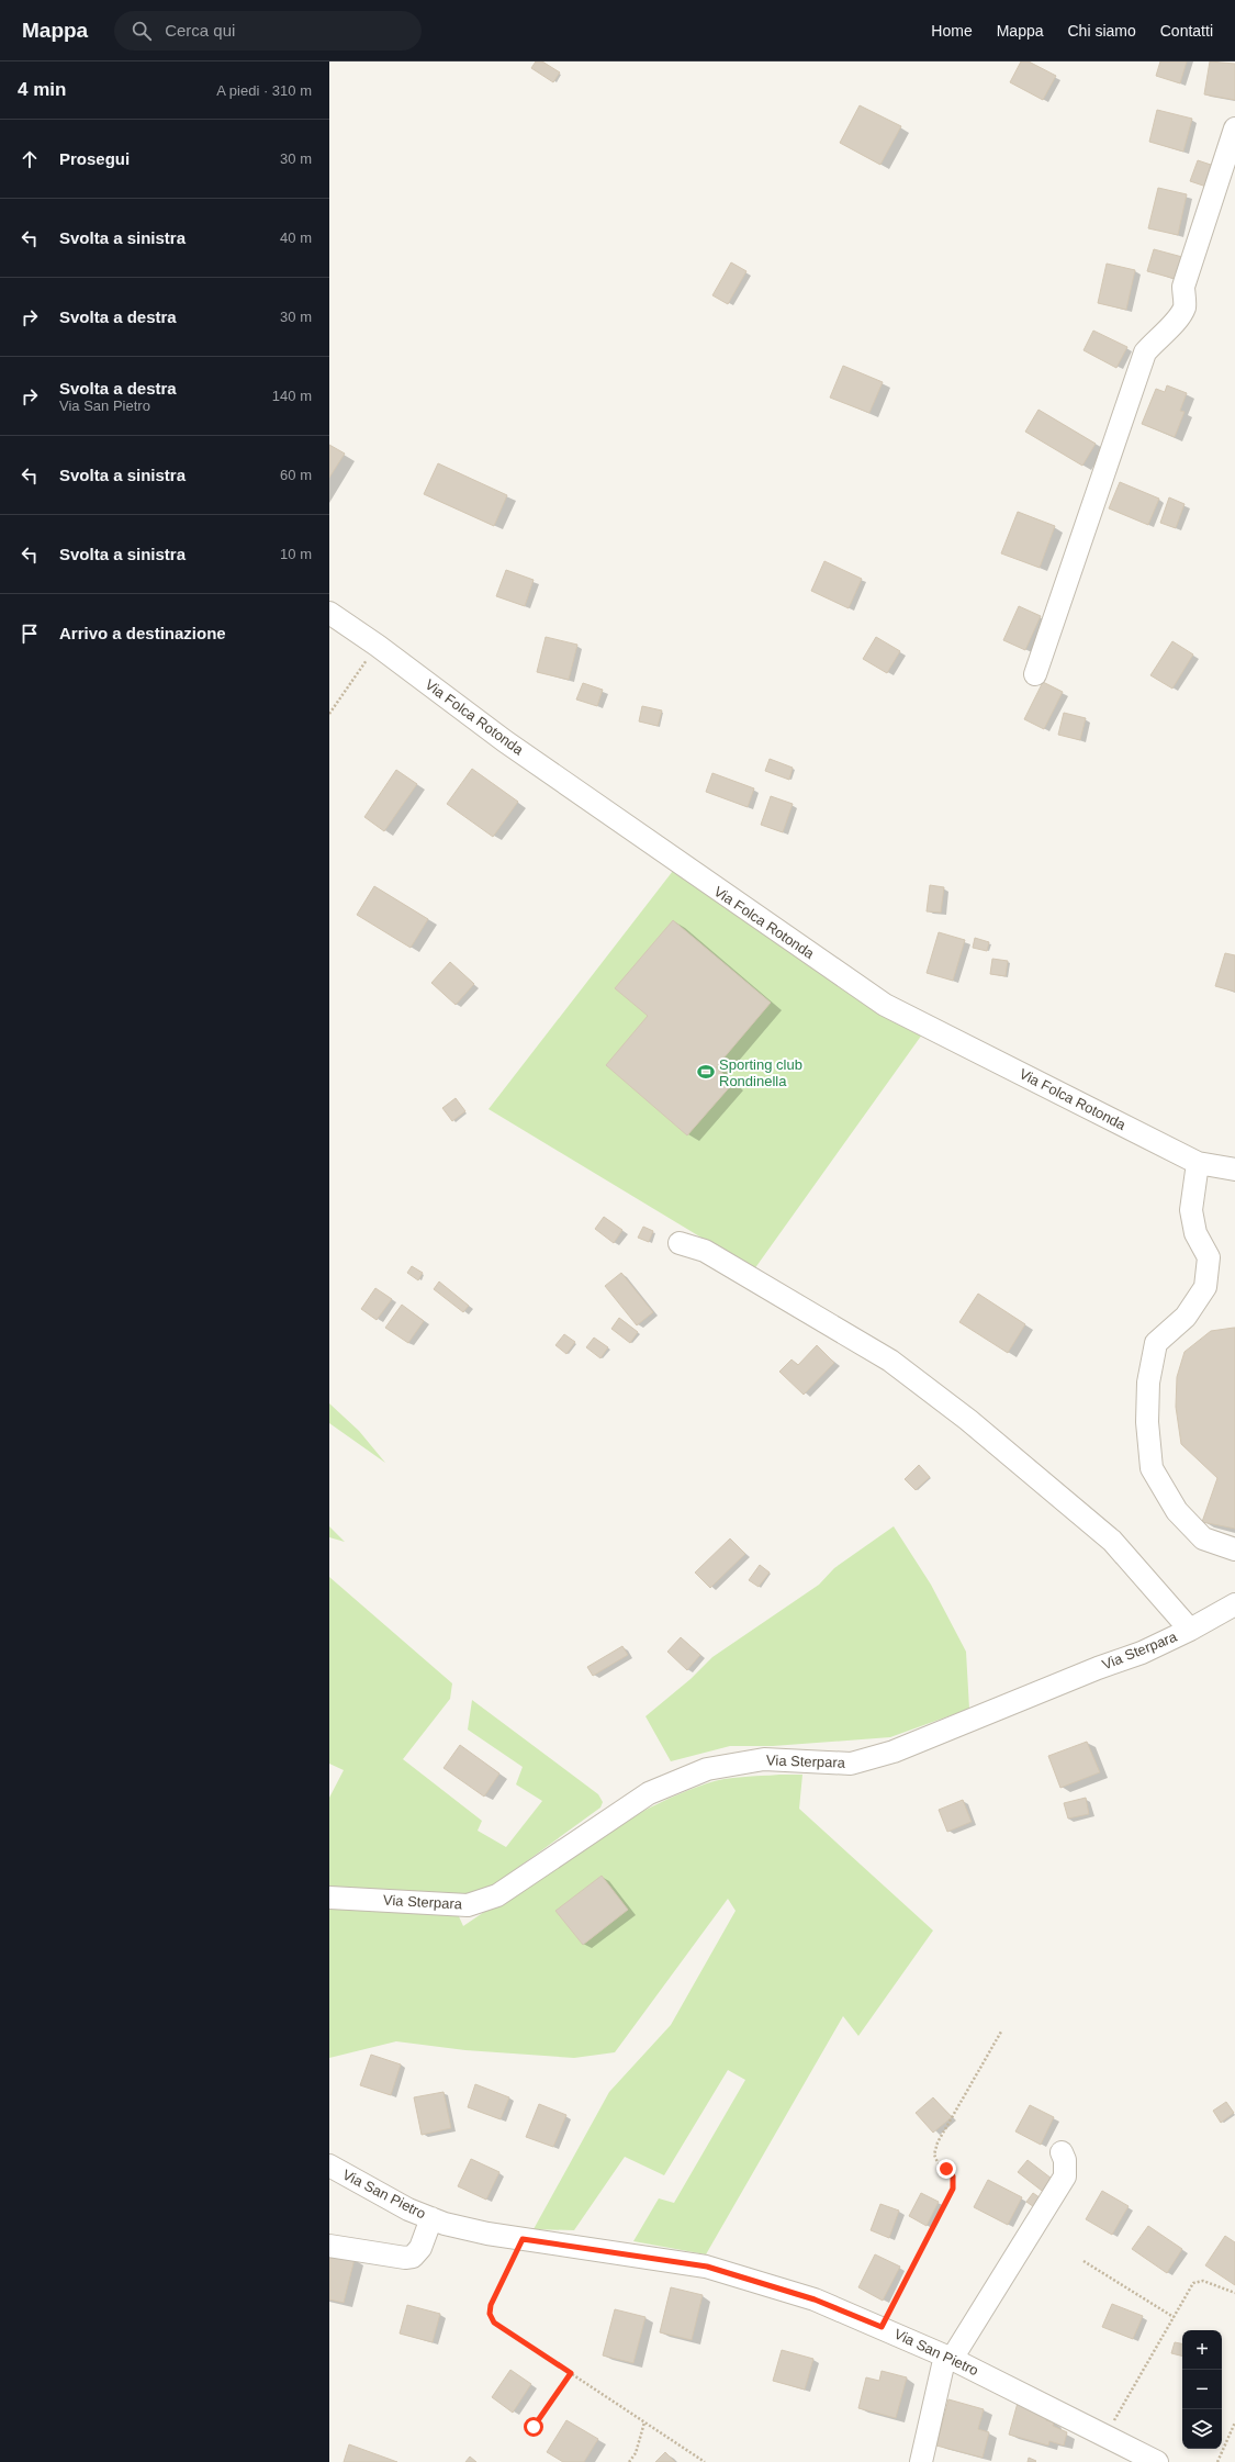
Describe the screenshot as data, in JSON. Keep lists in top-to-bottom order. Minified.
{"streets":{"street":["Via Folca Rotonda","Via Sterpara","Via San Pietro"]},"places":{"sports":["Sporting club Rondinella"]},"page":{"header":"Mappa","search":"Cerca qui","nav":["Home","Mappa","Chi siamo","Contatti"],"heading":["4 min","A piedi · 310 m"],"list":[["Prosegui","30 m"],["Svolta a sinistra","40 m"],["Svolta a destra","30 m"],["Svolta a destra","Via San Pietro","140 m"],["Svolta a sinistra","60 m"],["Svolta a sinistra","10 m"],"Arrivo a destinazione"],"map_buttons":["+","−"]}}
